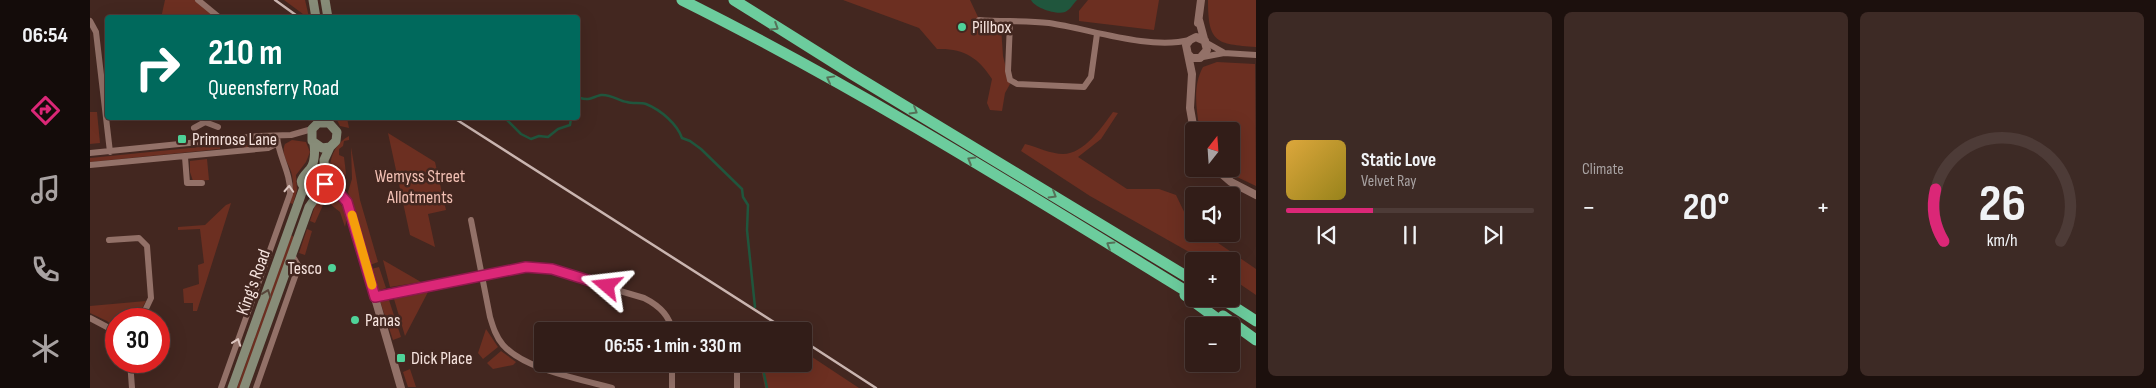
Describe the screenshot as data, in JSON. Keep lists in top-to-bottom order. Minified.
{"streets":{"main road":["King's Road"]},"parks":["Wemyss Street Allotments"],"places":{"other":["Pillbox","Tesco","Panas"],"transit":["Primrose Lane","Dick Place"]},"north":"top","page":{"tabs":"06:54","tile":"Climate","turn":["210 m","Queensferry Road"],"map_buttons":["+","−"],"song":["Static Love","Velvet Ray"],"heat":["−","20°","+"],"limit":"30","trip":"06:55 · 1 min · 330 m","gauge":["26","km/h"]}}
